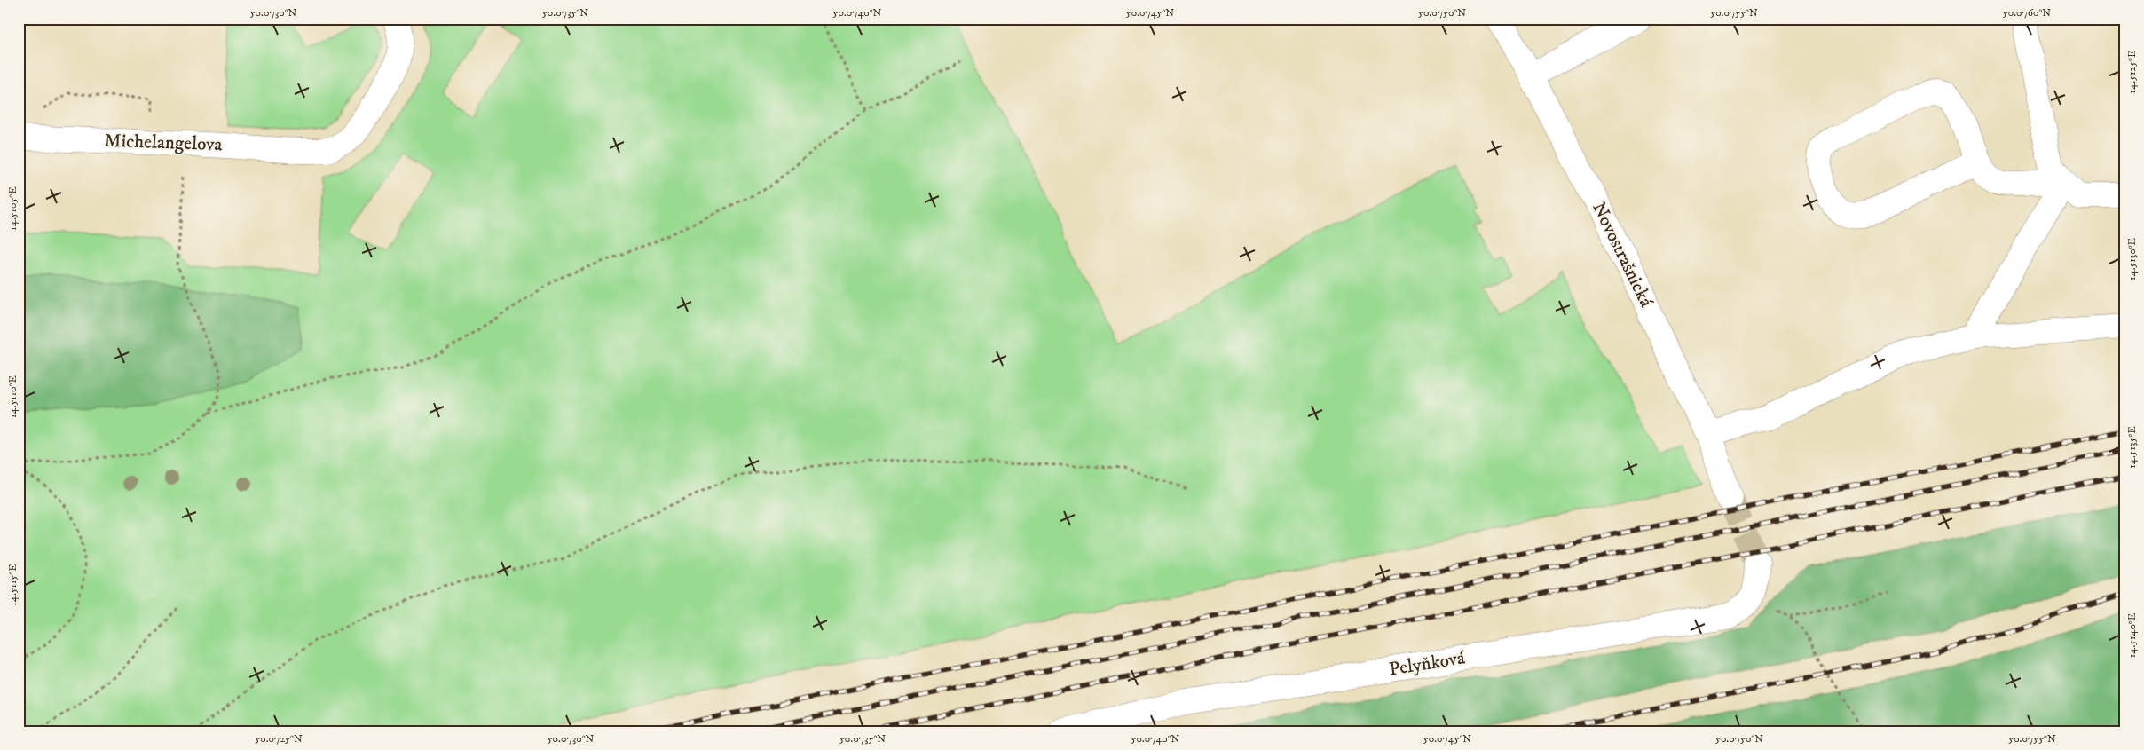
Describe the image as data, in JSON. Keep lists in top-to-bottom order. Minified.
{"streets":{"street":["Michelangelova","Novostrašnická","Pelyňková"]},"coordinates":["50.0730°N","50.0735°N","50.0740°N","50.0745°N","50.0750°N","50.0755°N","50.0760°N","14.5125°E","14.5105°E","14.5130°E","14.5110°E","14.5135°E","14.5115°E","14.5140°E","50.0725°N"]}
